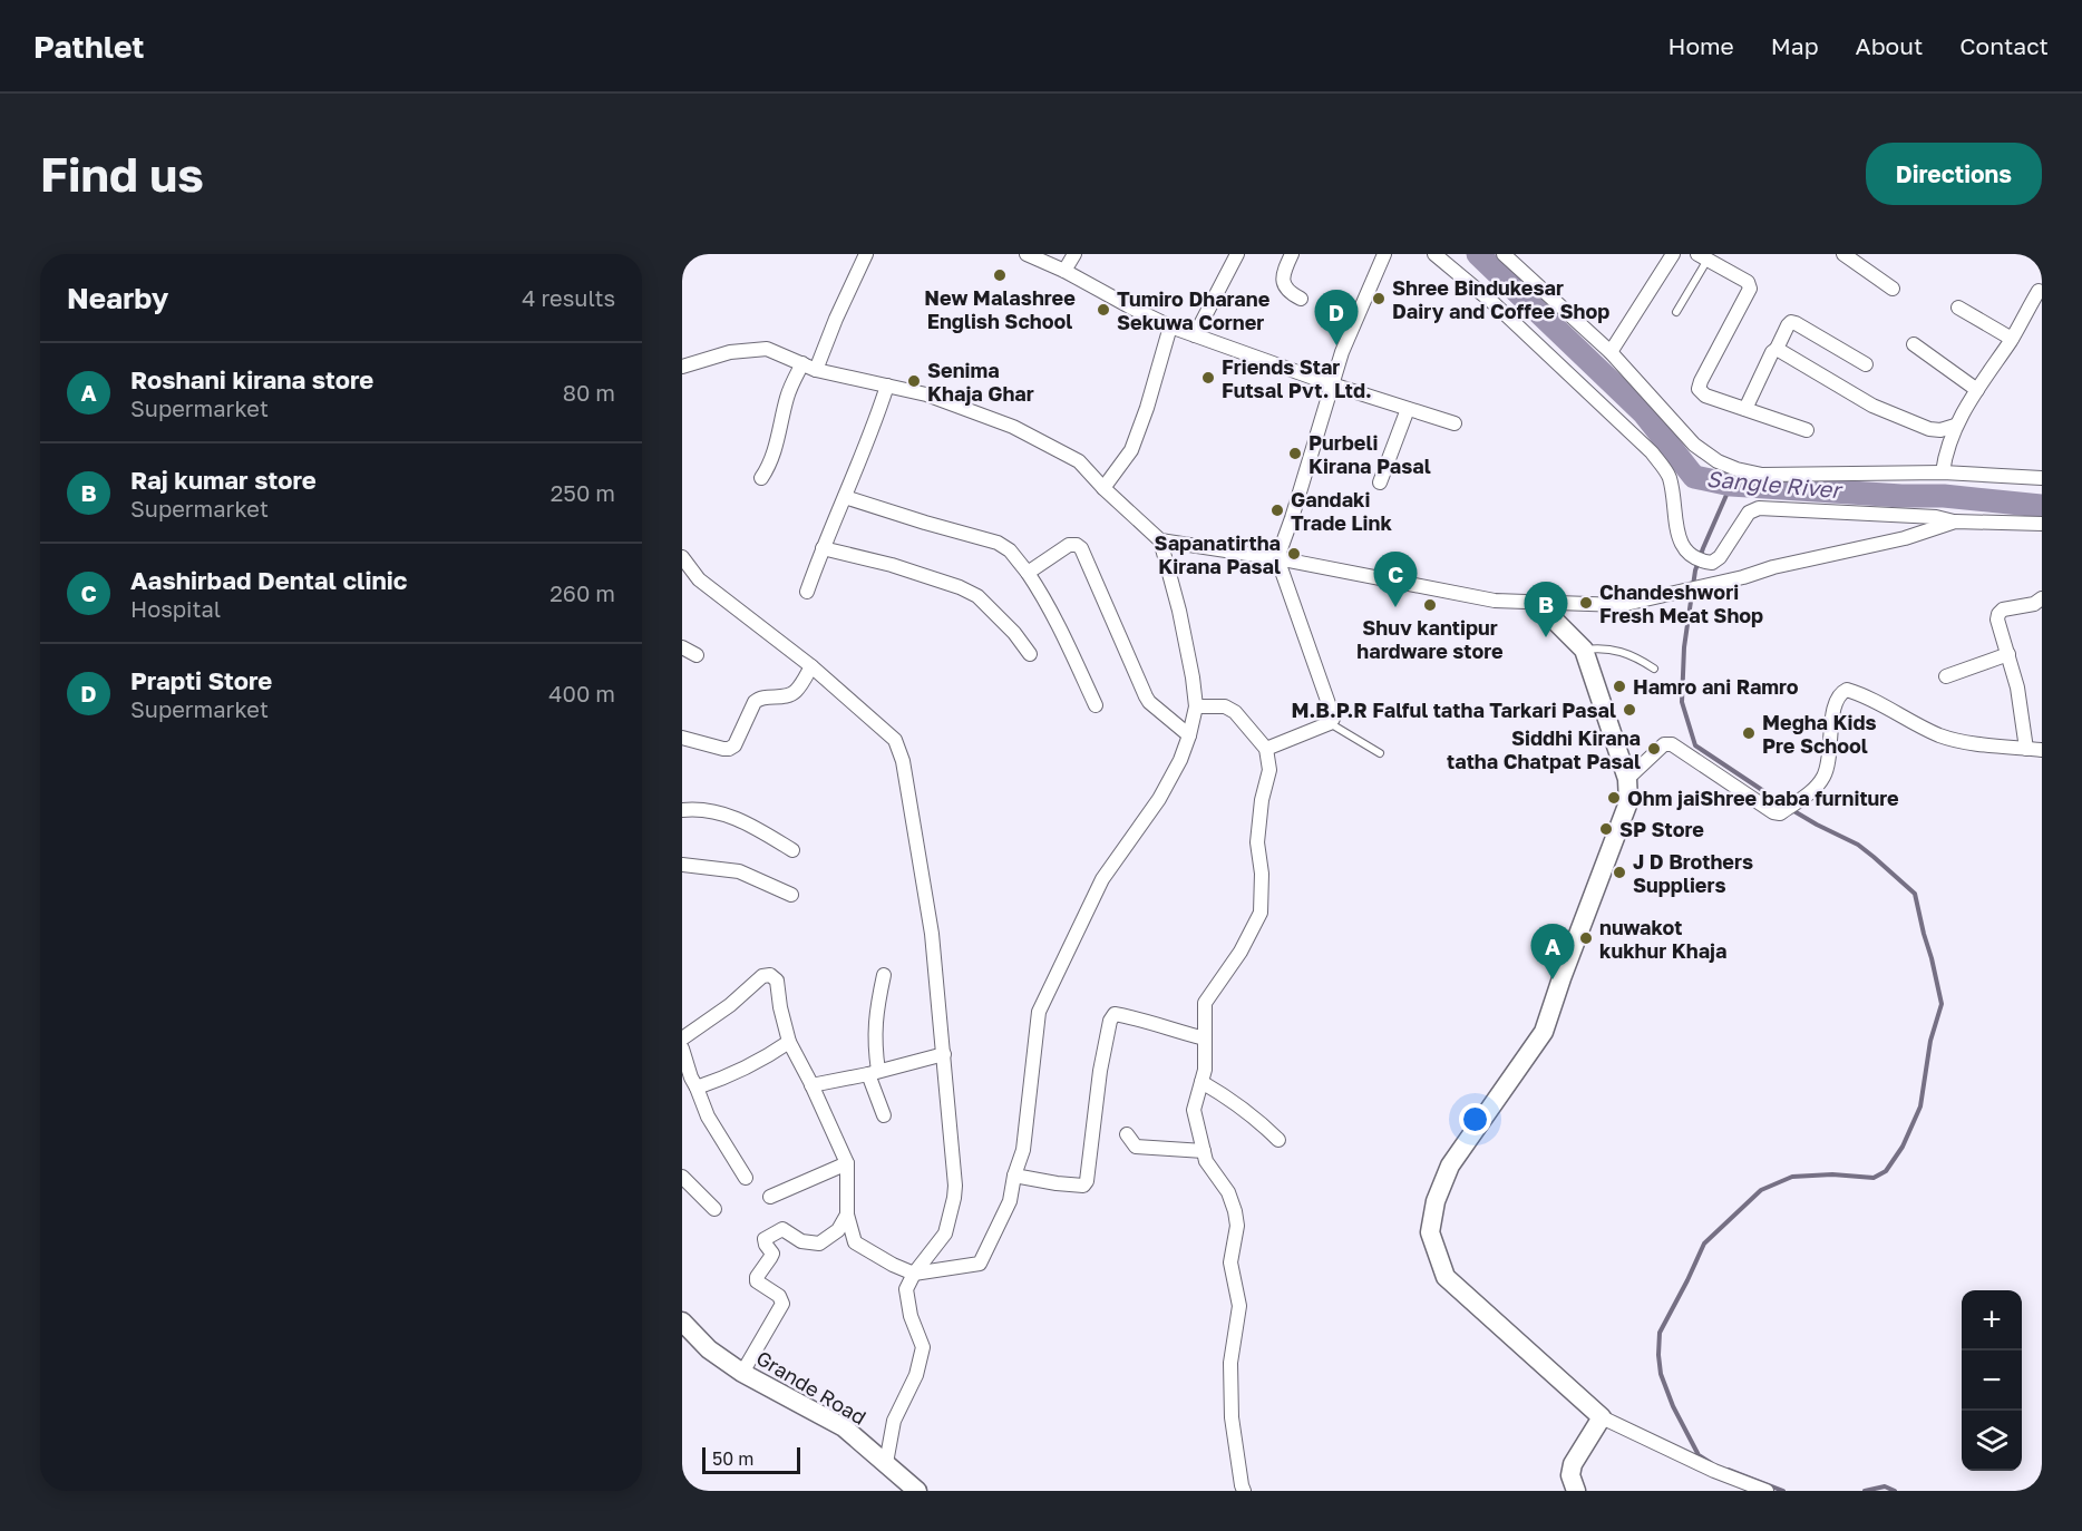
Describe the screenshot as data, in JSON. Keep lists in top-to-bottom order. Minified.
{"streets":{"street":["Grande Road"]},"water":["Sangle River"],"places":["New Malashree English School","Shree Bindukesar Dairy and Coffee Shop","Tumiro Dharane Sekuwa Corner","Friends Star Futsal Pvt. Ltd.","Senima Khaja Ghar","Purbeli Kirana Pasal","Gandaki Trade Link","Sapanatirtha Kirana Pasal","Chandeshwori Fresh Meat Shop","Shuv kantipur hardware store","Hamro ani Ramro","M.B.P.R Falful tatha Tarkari Pasal","Megha Kids Pre School","Siddhi Kirana tatha Chatpat Pasal","Ohm jaiShree baba furniture","SP Store","J D Brothers Suppliers","nuwakot kukhur Khaja"],"scale_bar":"50 m","page":{"header":"Pathlet","nav":["Home","Map","About","Contact"],"buttons":"Directions","title":"Find us","heading":["Nearby","4 results"],"pins":["D","C","B","A"],"list":[{"mark":"A","name":"Roshani kirana store","note":"Supermarket","value":"80 m"},{"mark":"B","name":"Raj kumar store","note":"Supermarket","value":"250 m"},{"mark":"C","name":"Aashirbad Dental clinic","note":"Hospital","value":"260 m"},{"mark":"D","name":"Prapti Store","note":"Supermarket","value":"400 m"}],"map_buttons":["+","−"],"scale":"50 m"}}
